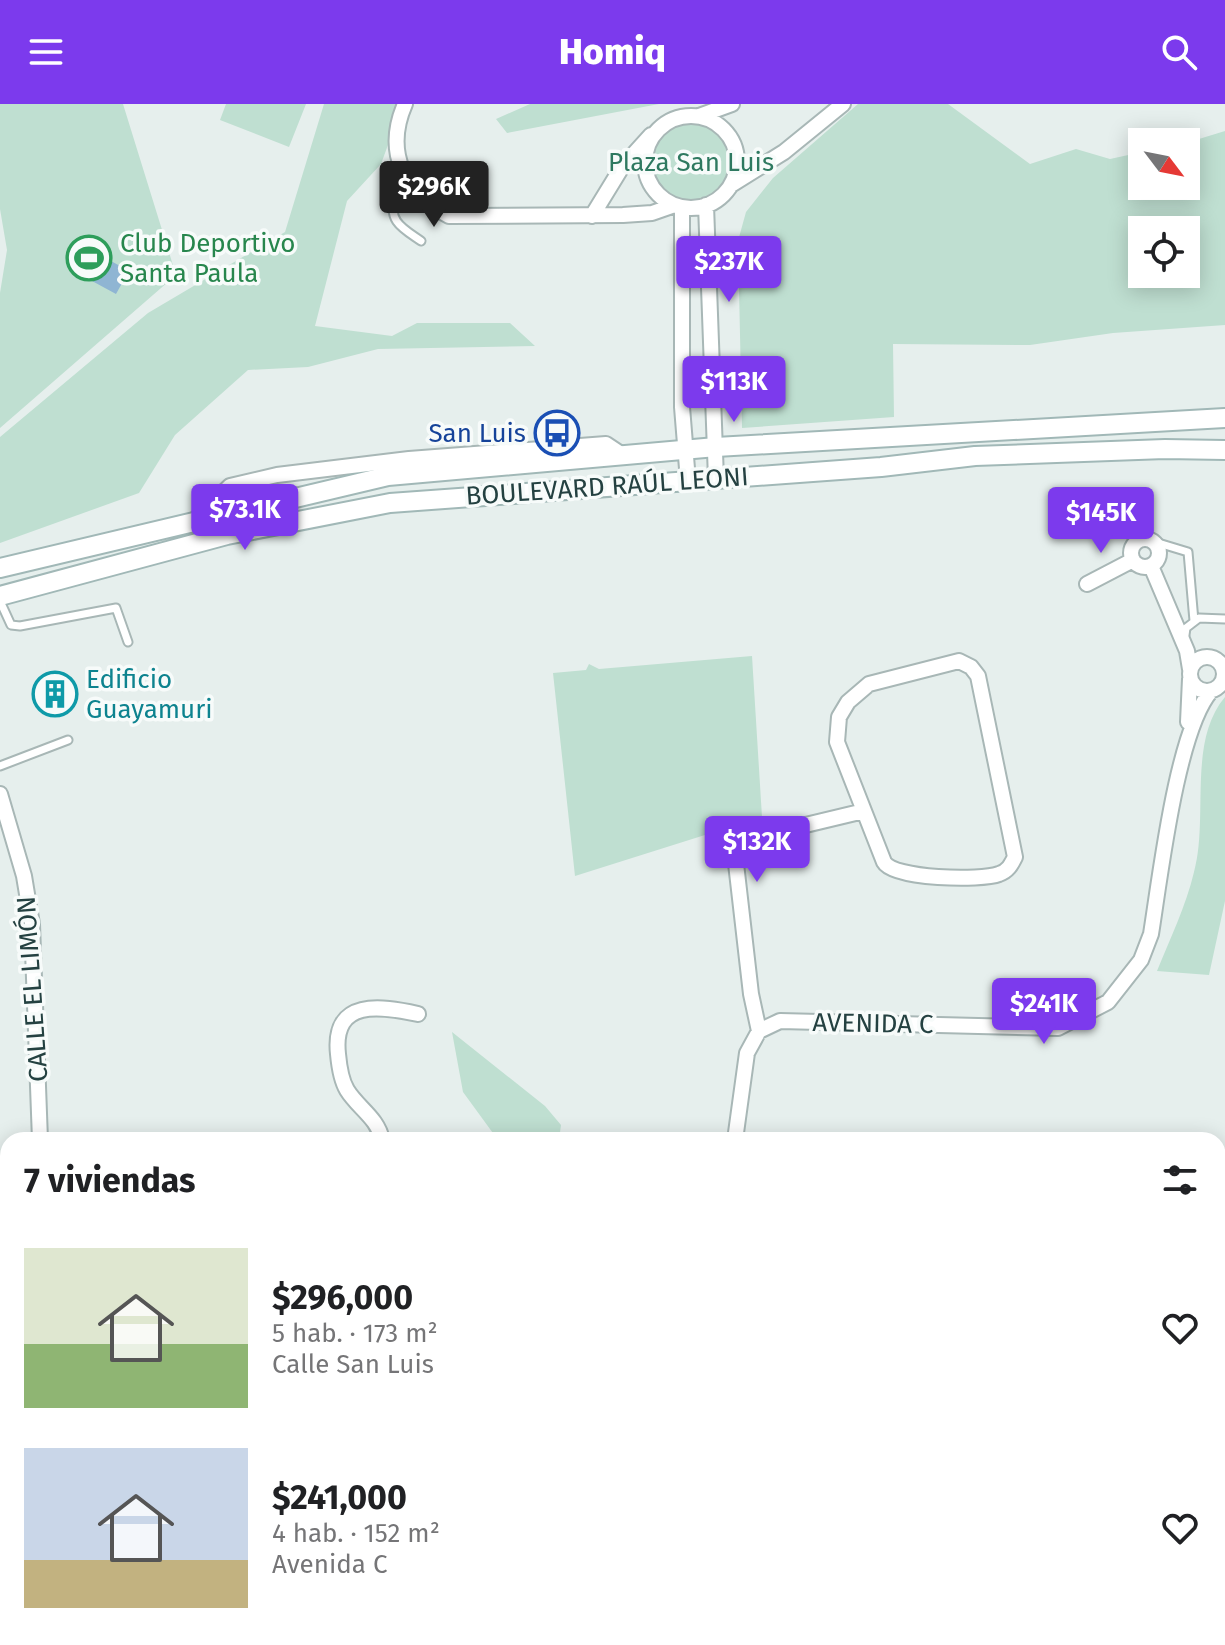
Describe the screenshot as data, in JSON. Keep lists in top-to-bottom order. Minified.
{"streets":{"main road":["BOULEVARD RAÚL LEONI"],"street":["CALLE EL LIMÓN","AVENIDA C"]},"parks":["Plaza San Luis"],"places":{"sports":["Club Deportivo Santa Paula"],"bus stop":["San Luis"],"building":["Edificio Guayamuri"]},"north":"bottom right","page":{"header":"Homiq","price":["$296K","$237K","$113K","$73.1K","$145K","$132K","$241K"],"heading":"7 viviendas","list":[{"name":"$296,000","note":"5 hab. · 173 m² · Calle San Luis"},{"name":"$241,000","note":"4 hab. · 152 m² · Avenida C"}]}}
